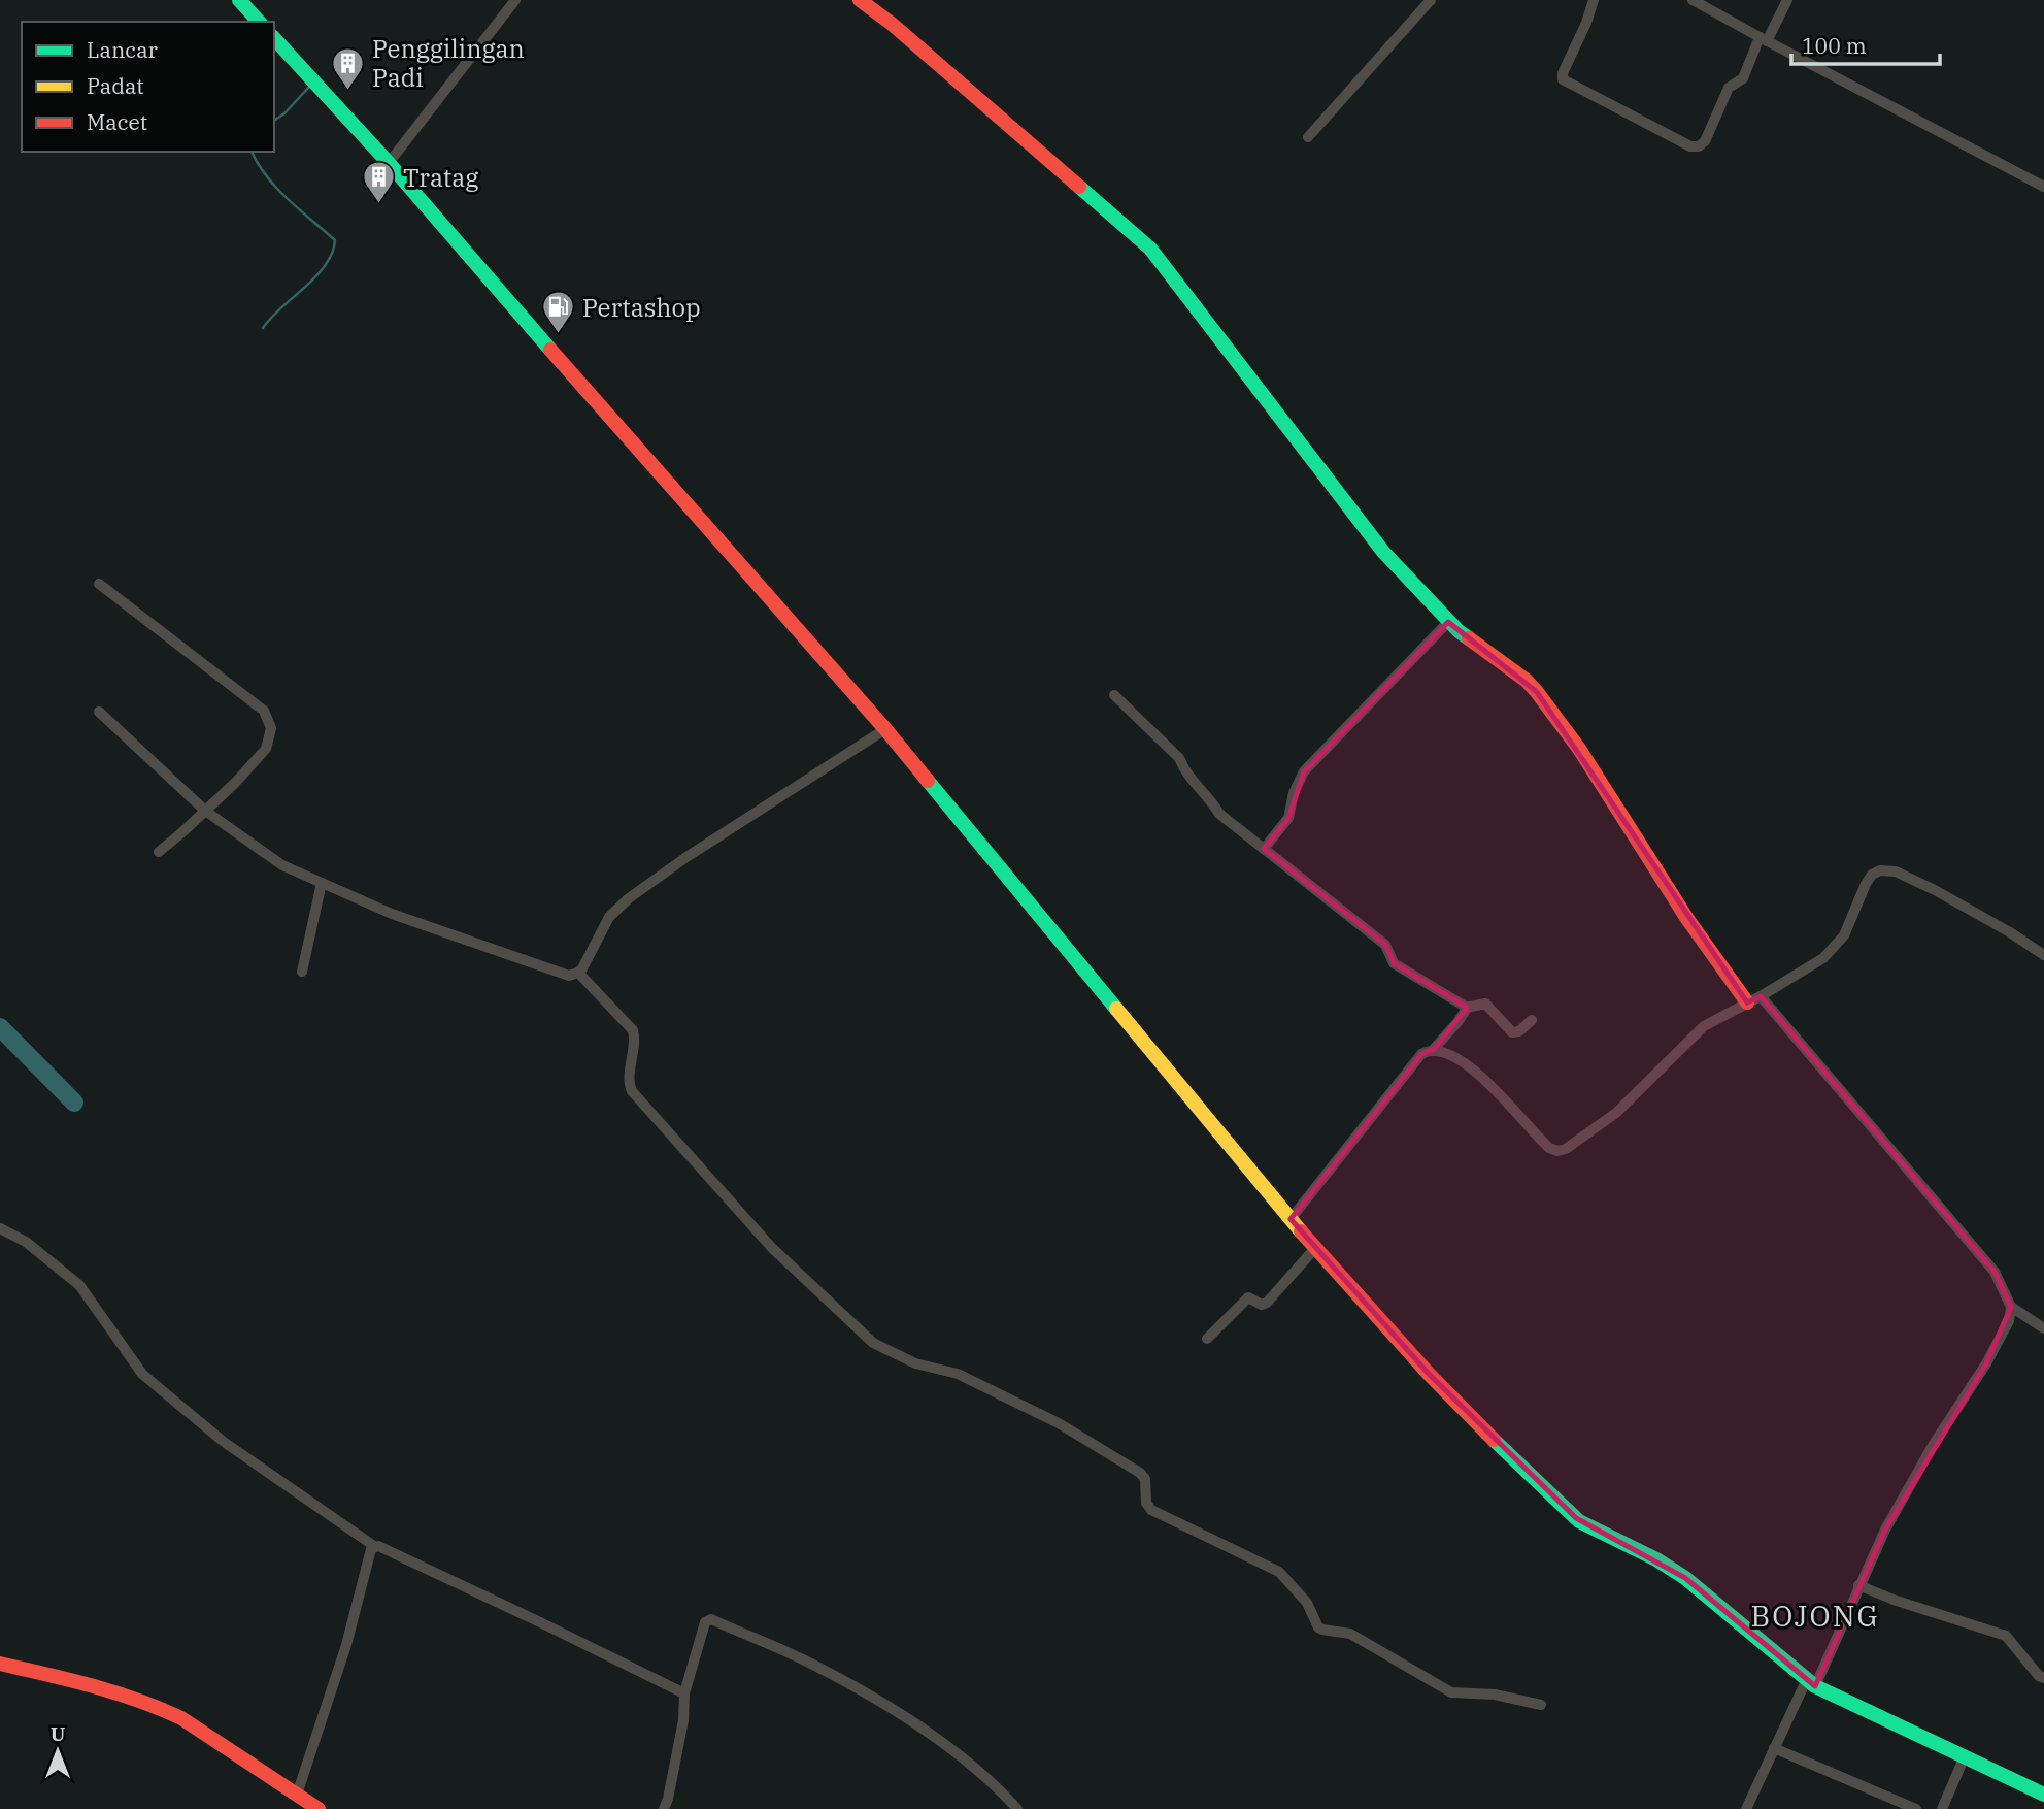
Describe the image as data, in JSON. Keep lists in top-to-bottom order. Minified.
{"districts":["BOJONG"],"places":{"building":["Penggilingan Padi","Tratag"],"fuel station":["Pertashop"]},"legend":["Lancar","Padat","Macet"],"scale_bar":"100 m","north":"top"}
